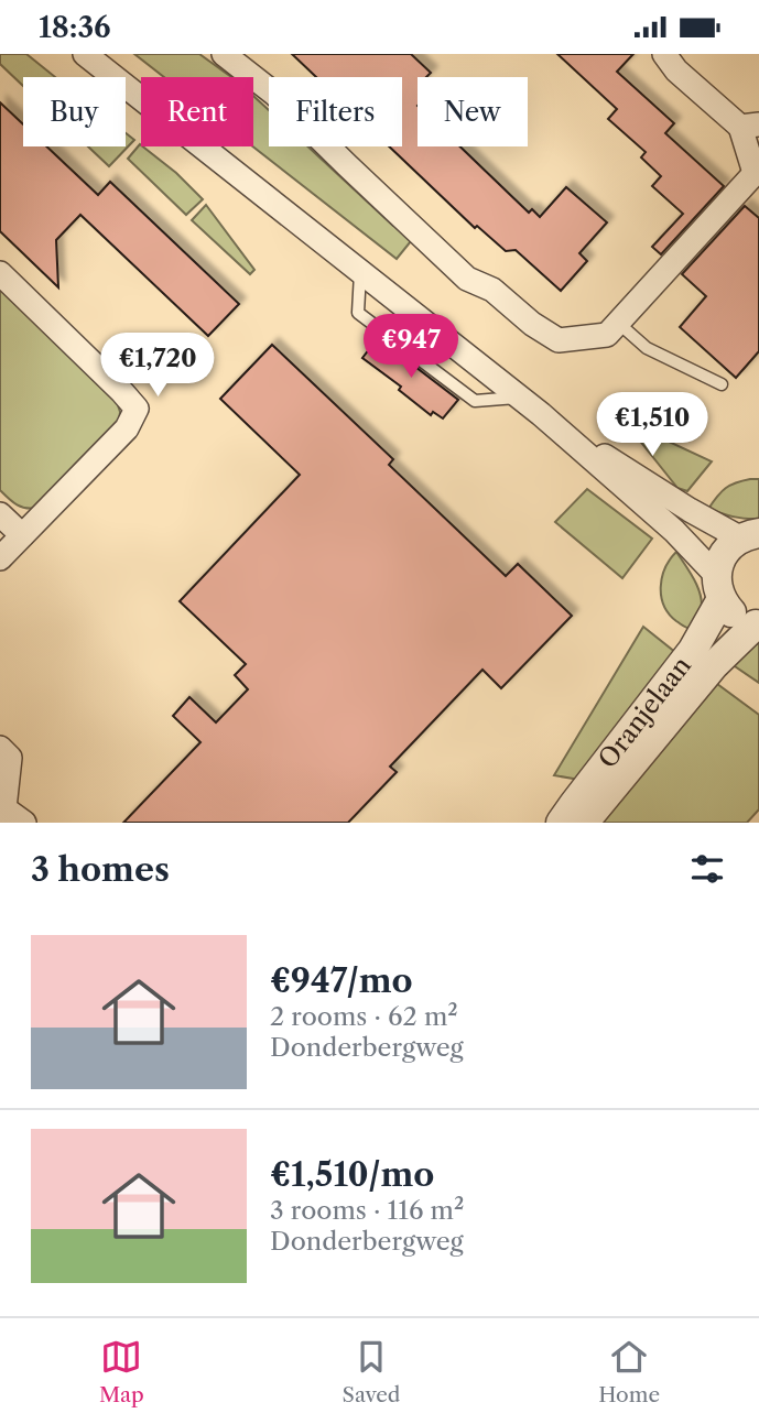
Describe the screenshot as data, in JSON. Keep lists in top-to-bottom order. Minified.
{"streets":{"street":["Oranjelaan"]},"page":{"status":"18:36","chip":["Buy","Rent","Filters","New"],"price":["€947","€1,720","€1,510"],"heading":"3 homes","list":[{"name":"€947/mo","note":"2 rooms · 62 m² · Donderbergweg"},{"name":"€1,510/mo","note":"3 rooms · 116 m² · Donderbergweg"}],"tabs":["Map","Saved","Home"]}}
